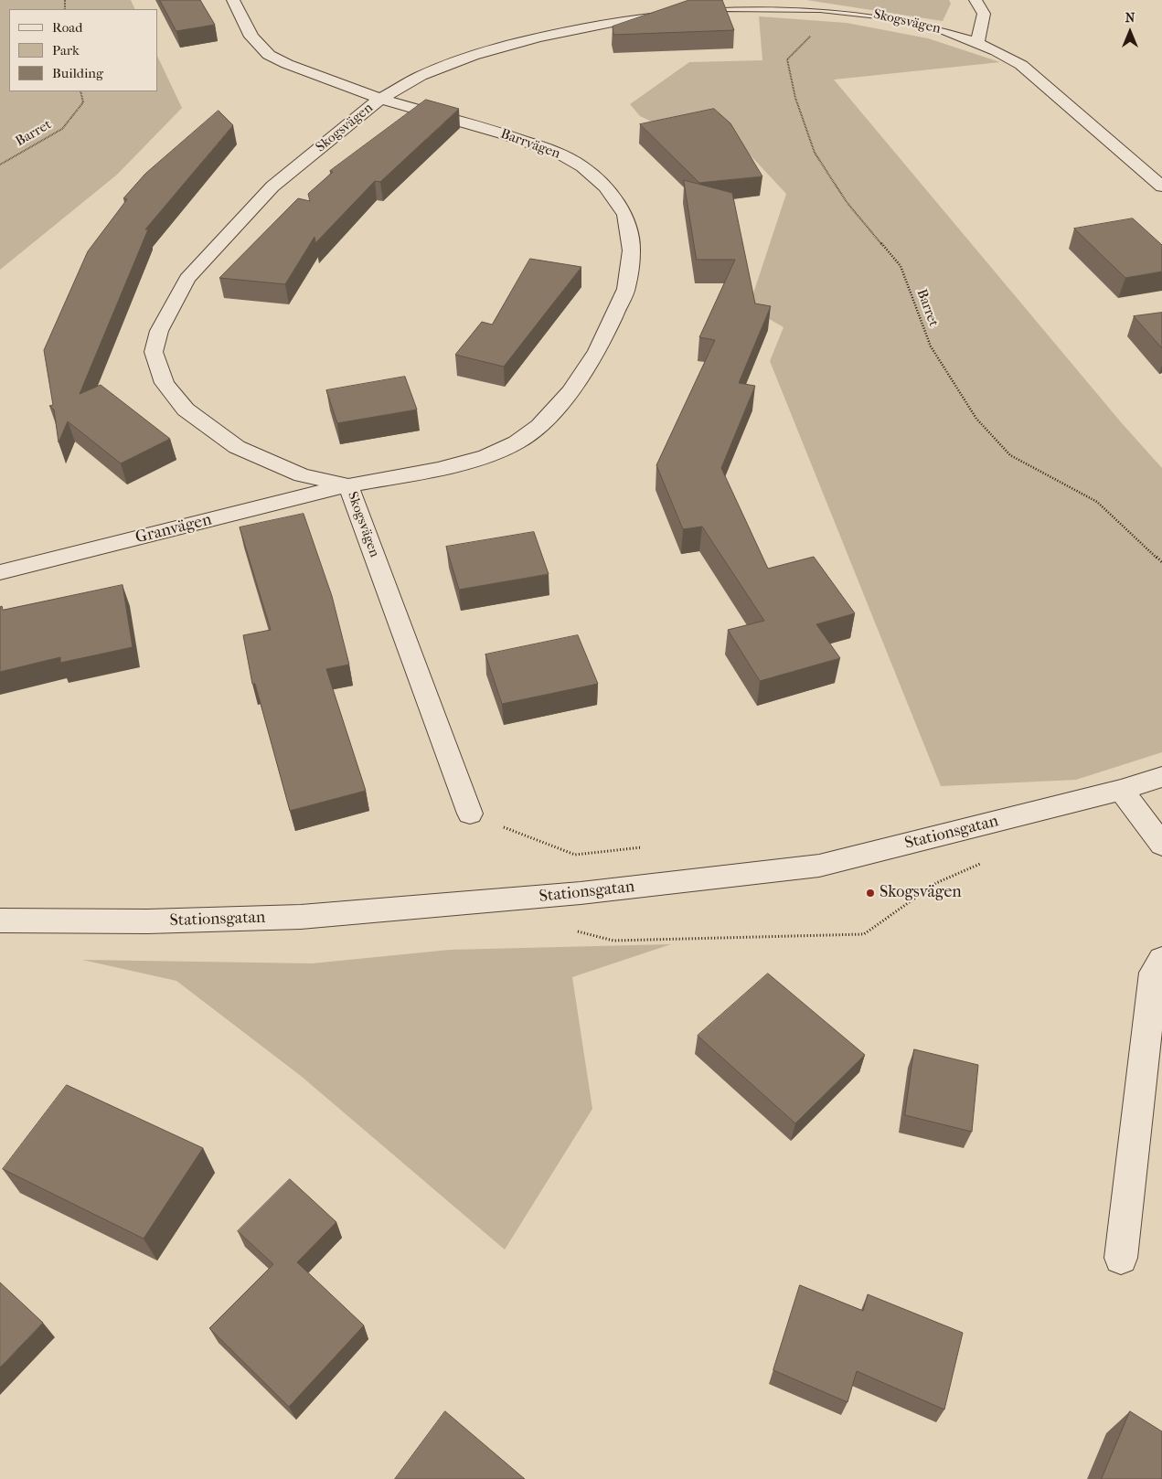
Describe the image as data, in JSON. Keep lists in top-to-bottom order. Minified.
{"streets":{"street":["Skogsvägen","Barrvägen","Granvägen","Stationsgatan"],"path":["Barret"]},"crossings":[["Skogsvägen","Barret"],["Skogsvägen","Barrvägen"],["Skogsvägen","Granvägen"],["Barrvägen","Granvägen"]],"places":["Skogsvägen"],"legend":["Road","Park","Building"],"north":"top"}
